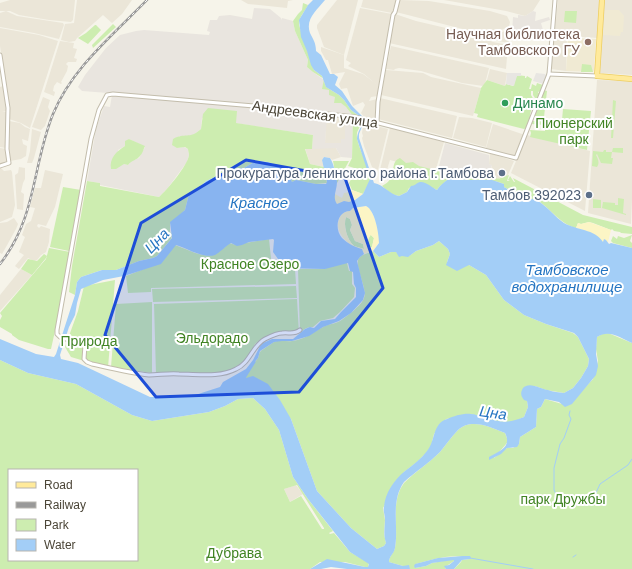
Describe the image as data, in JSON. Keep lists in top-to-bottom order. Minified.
{"streets":{"street":["Андреевская улица"]},"water":["Красное","Цна","Тамбовское водохранилище"],"parks":["Пионерский парк","Красное Озеро","Эльдорадо","Природа","парк Дружбы","Дубрава"],"places":["Научная библиотека Тамбовского ГУ","Динамо","Прокуратура ленинского района г.Тамбова","Тамбов 392023"],"legend":["Road","Railway","Park","Water"]}
